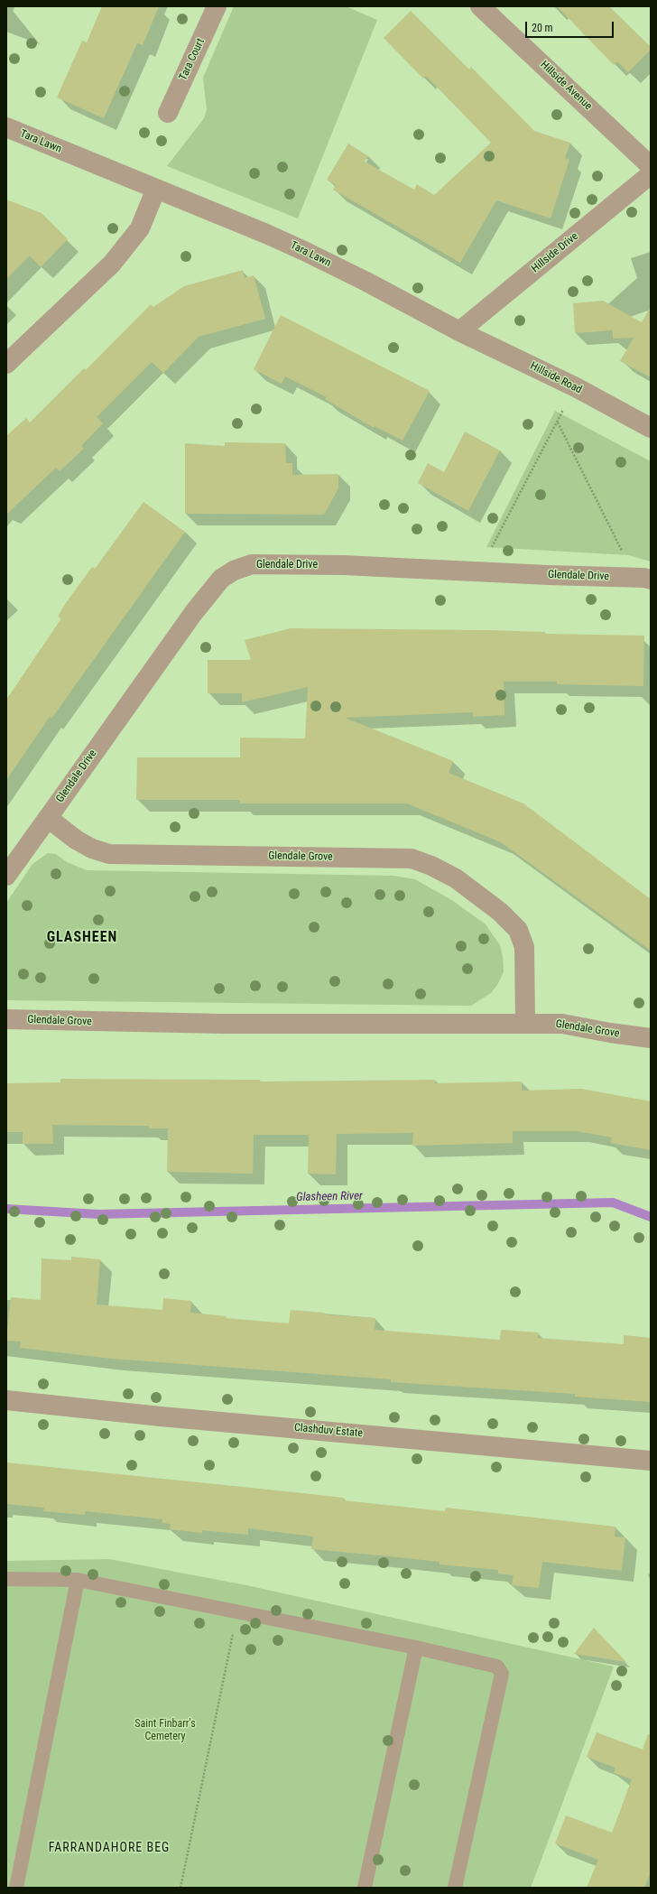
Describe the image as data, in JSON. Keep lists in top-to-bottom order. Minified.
{"streets":{"street":["Tara Court","Hillside Avenue","Tara Lawn","Hillside Drive","Hillside Road","Glendale Drive","Glendale Grove","Clashduv Estate"]},"crossings":[["Tara Lawn","Hillside Drive"],["Tara Lawn","Hillside Road"],["Hillside Drive","Hillside Road"],["Glendale Drive","Glendale Grove"]],"districts":["GLASHEEN","FARRANDAHORE BEG"],"water":["Glasheen River"],"parks":["Saint Finbarr's Cemetery"],"scale_bar":"20 m"}
